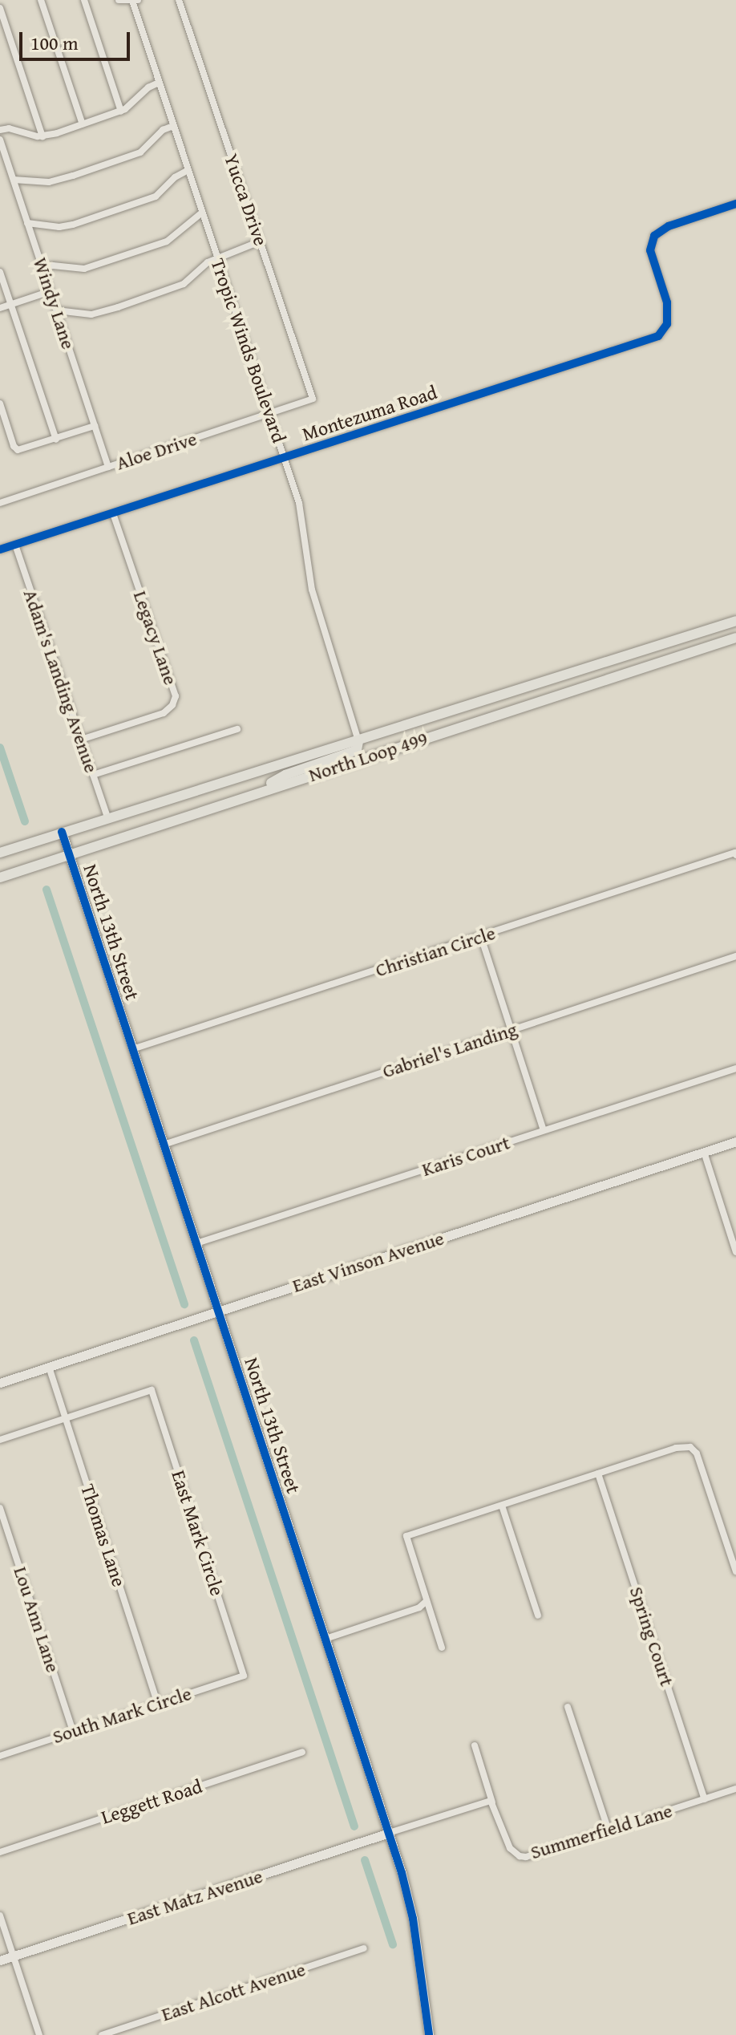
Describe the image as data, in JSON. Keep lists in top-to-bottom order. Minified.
{"streets":{"main road":["North Loop 499"],"street":["Yucca Drive","Windy Lane","Tropic Winds Boulevard","Montezuma Road","Aloe Drive","Legacy Lane","Adam's Landing Avenue","North 13th Street","Christian Circle","Gabriel's Landing","Karis Court","East Vinson Avenue","East Mark Circle","Thomas Lane","Lou Ann Lane","Spring Court","South Mark Circle","Leggett Road","Summerfield Lane","East Matz Avenue","East Alcott Avenue"]},"crossings":[["Yucca Drive","Aloe Drive"],["Windy Lane","Aloe Drive"],["Tropic Winds Boulevard","Montezuma Road"],["Tropic Winds Boulevard","Aloe Drive"],["Tropic Winds Boulevard","North Loop 499"],["Montezuma Road","Legacy Lane"],["Montezuma Road","Adam's Landing Avenue"],["Legacy Lane","Adam's Landing Avenue"],["Adam's Landing Avenue","North Loop 499"],["North Loop 499","North 13th Street"],["North 13th Street","Christian Circle"],["North 13th Street","Gabriel's Landing"],["North 13th Street","Karis Court"],["North 13th Street","East Vinson Avenue"],["North 13th Street","East Matz Avenue"],["East Vinson Avenue","Thomas Lane"],["East Mark Circle","Thomas Lane"],["East Mark Circle","South Mark Circle"],["Thomas Lane","South Mark Circle"],["Lou Ann Lane","South Mark Circle"],["Spring Court","Summerfield Lane"]],"scale_bar":"100 m"}
